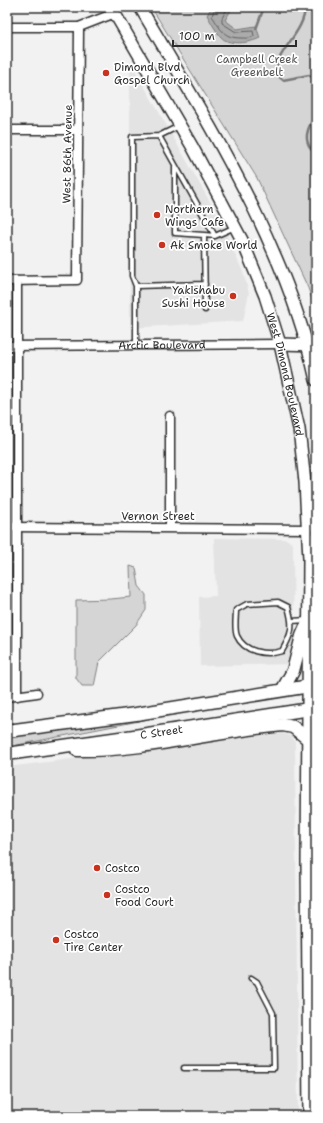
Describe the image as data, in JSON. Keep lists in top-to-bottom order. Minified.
{"streets":{"main road":["Arctic Boulevard","West Dimond Boulevard","C Street"],"street":["West 86th Avenue","Vernon Street"]},"crossings":[["Arctic Boulevard","West Dimond Boulevard"],["West Dimond Boulevard","Vernon Street"],["West Dimond Boulevard","C Street"]],"parks":["Campbell Creek Greenbelt"],"places":["Dimond Blvd Gospel Church","Northern Wings Cafe","Ak Smoke World","Yakishabu Sushi House","Costco","Costco Food Court","Costco Tire Center"],"scale_bar":"100 m"}
